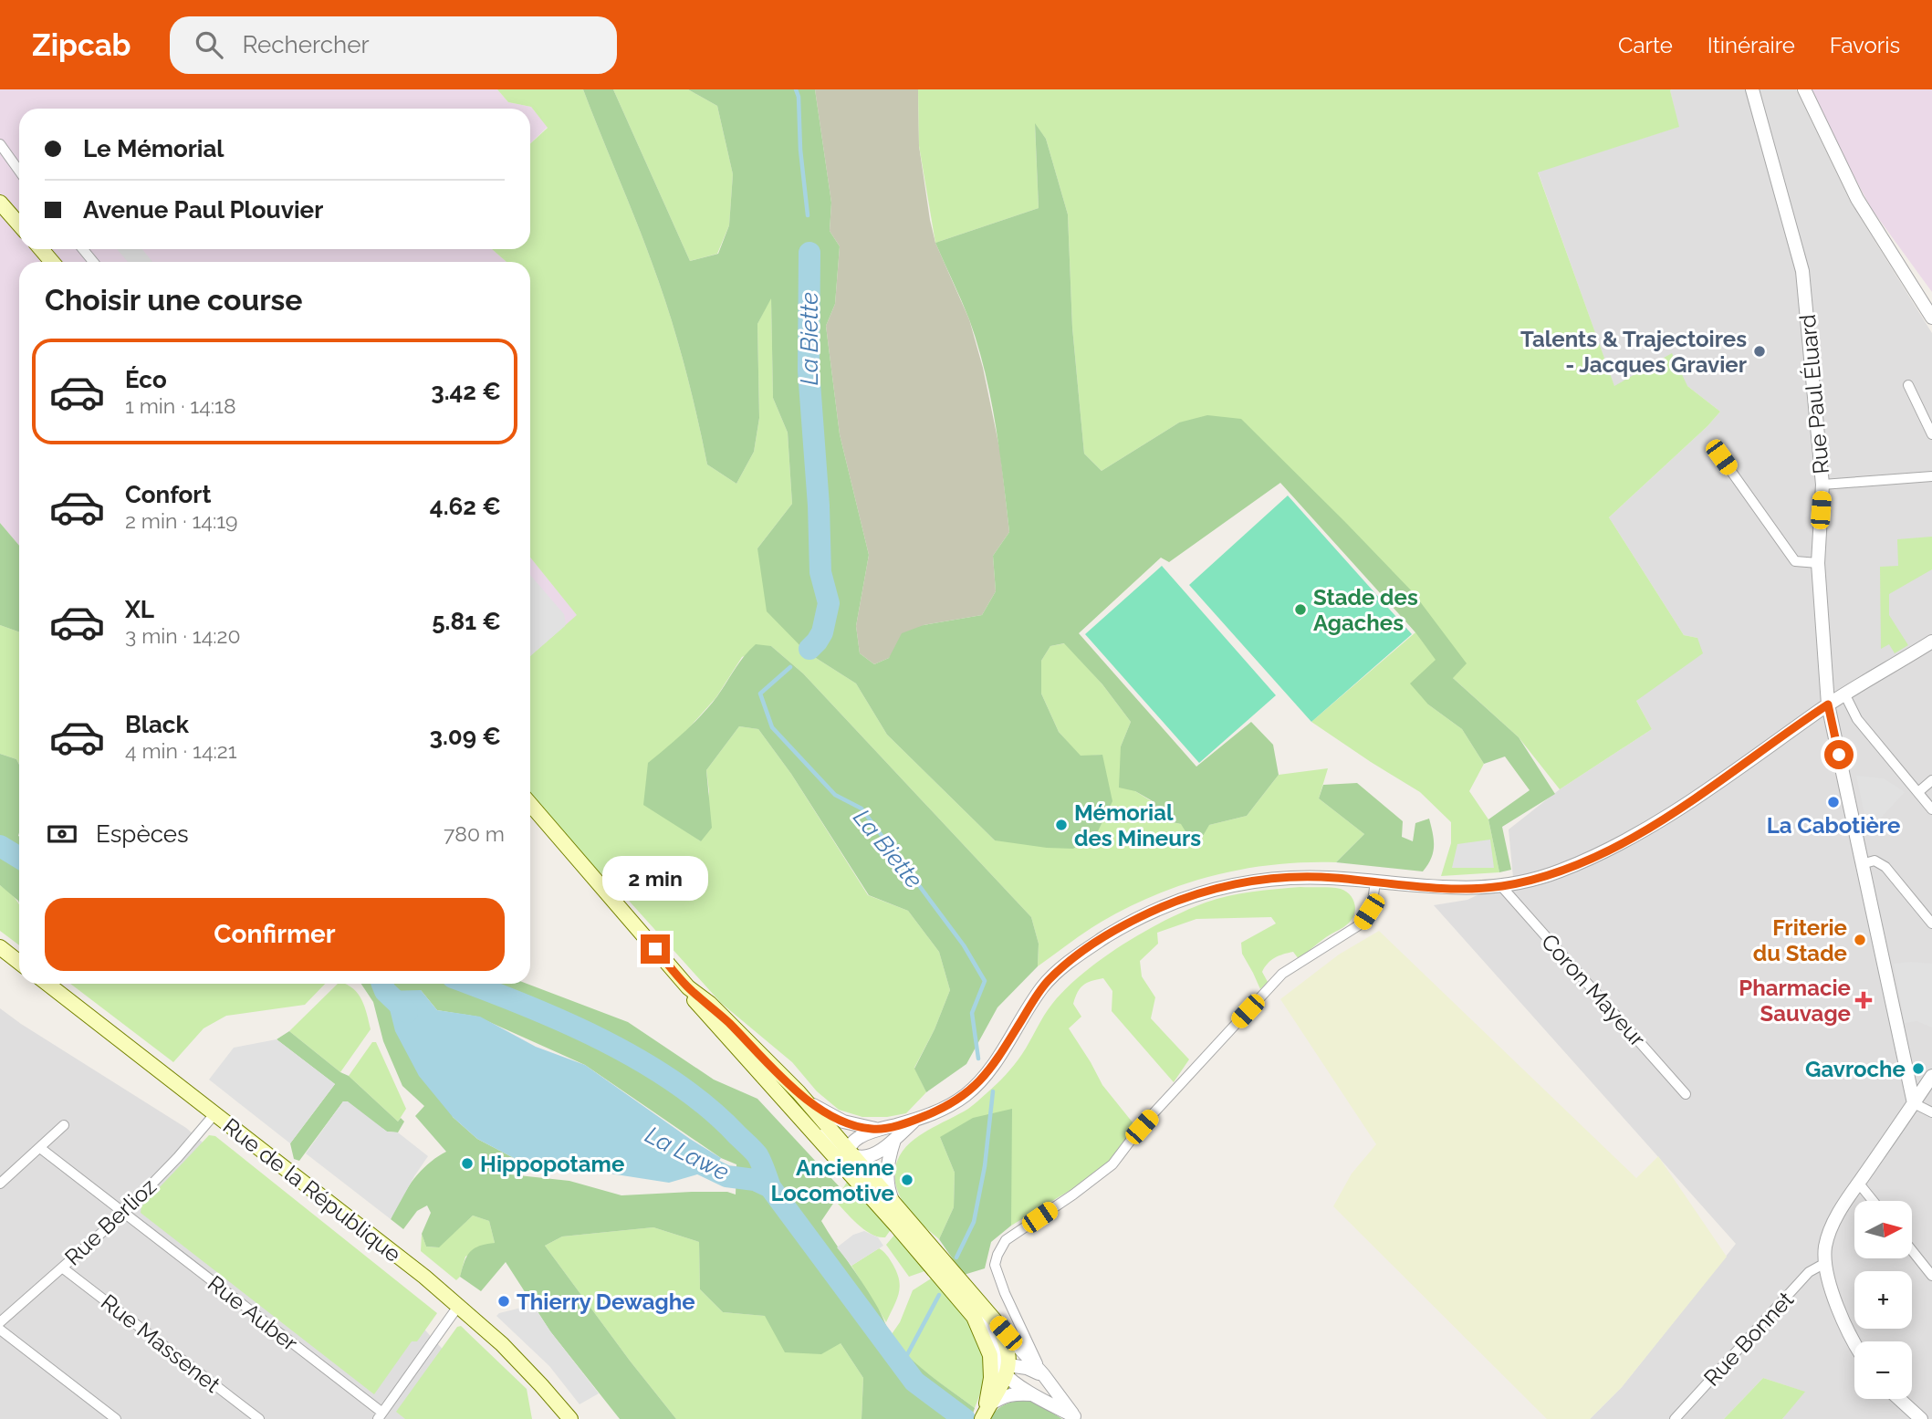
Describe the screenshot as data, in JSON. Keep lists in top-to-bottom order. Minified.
{"streets":{"main road":["Rue de la République"],"street":["Rue Paul Éluard","Coron Mayeur","Rue Berlioz","Rue Auber","Rue Bonnet","Rue Massenet"]},"crossings":[["Rue de la République","Rue Berlioz"],["Rue Berlioz","Rue Auber"],["Rue Berlioz","Rue Massenet"]],"water":["La Biette","La Lawe"],"places":{"other":["Talents & Trajectoires - Jacques Gravier","Stade des Agaches","La Cabotière","Mémorial des Mineurs","Friterie du Stade","Gavroche","Hippopotame","Ancienne Locomotive","Thierry Dewaghe"],"health":["Pharmacie Sauvage"]},"north":"right","page":{"header":"Zipcab","search":"Rechercher","nav":["Carte","Itinéraire","Favoris"],"banner":["Le Mémorial","Avenue Paul Plouvier"],"heading":"Choisir une course","list":[{"name":"Éco","note":"1 min · 14:18","value":"3.42 €"},{"name":"Confort","note":"2 min · 14:19","value":"4.62 €"},{"name":"XL","note":"3 min · 14:20","value":"5.81 €"},{"name":"Black","note":"4 min · 14:21","value":"3.09 €"}],"pay":["Espèces","780 m"],"bubble":"2 min","buttons":"Confirmer","map_buttons":["+","−"]}}
